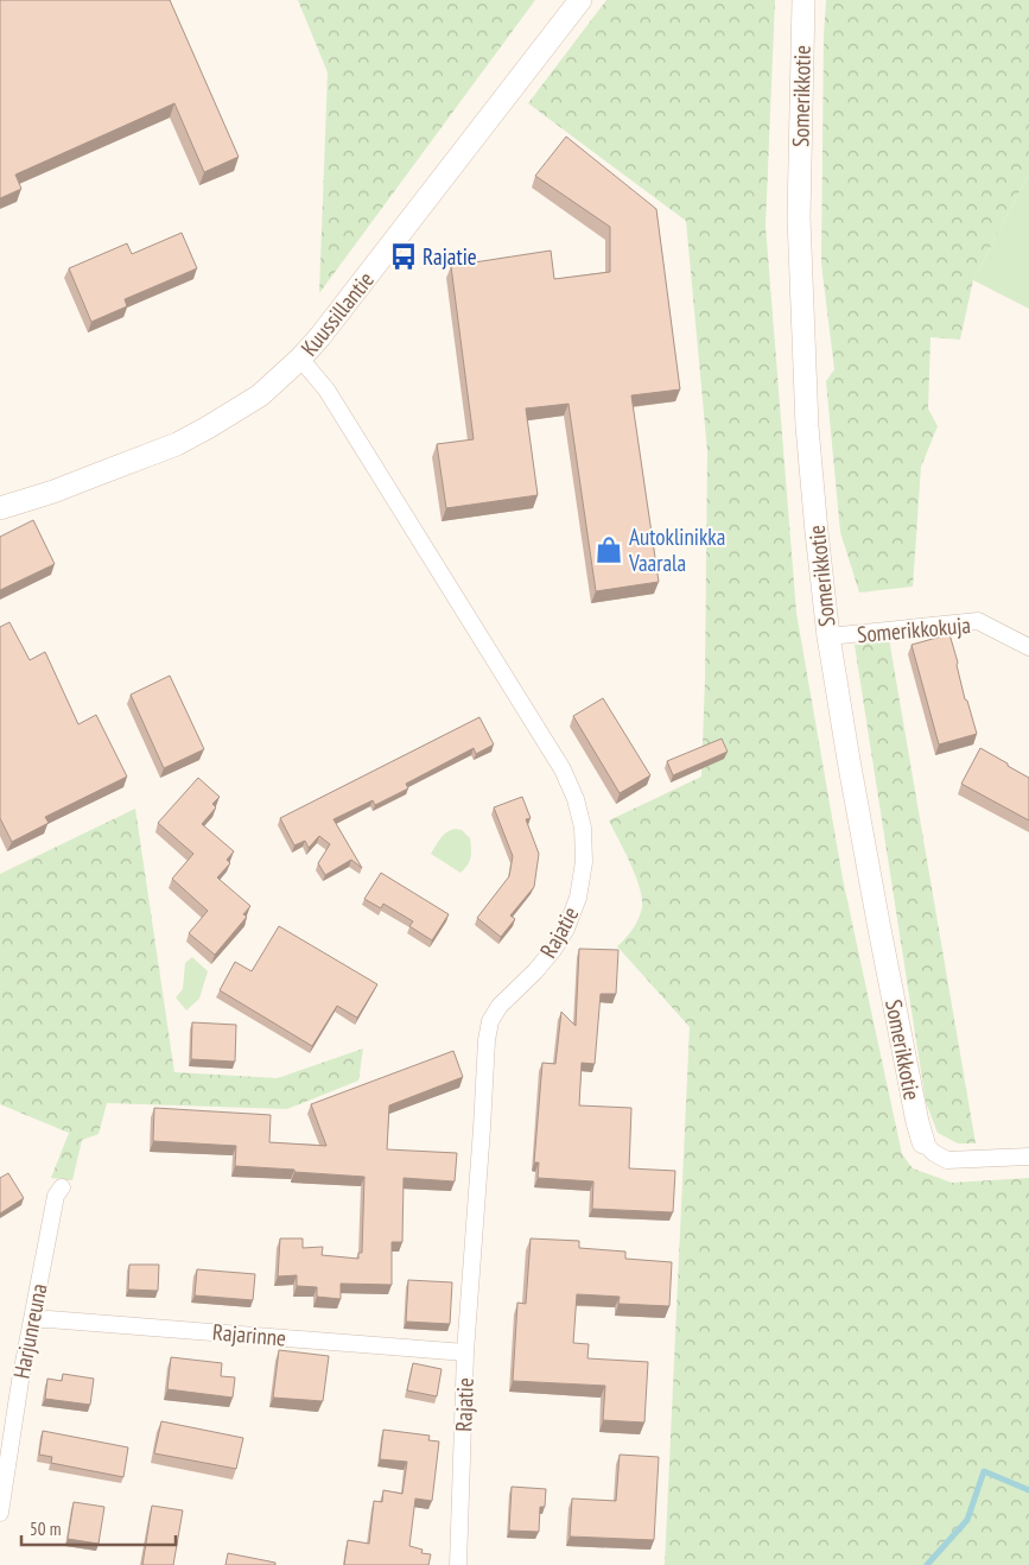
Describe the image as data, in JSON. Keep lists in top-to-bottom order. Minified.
{"streets":{"street":["Somerikkotie","Kuussillantie","Somerikkokuja","Rajatie","Harjunreuna","Rajarinne"]},"crossings":[["Somerikkotie","Somerikkokuja"],["Kuussillantie","Rajatie"],["Rajatie","Rajarinne"],["Harjunreuna","Rajarinne"]],"places":{"bus stop":["Rajatie"],"shop":["Autoklinikka Vaarala"]},"scale_bar":"50 m"}
